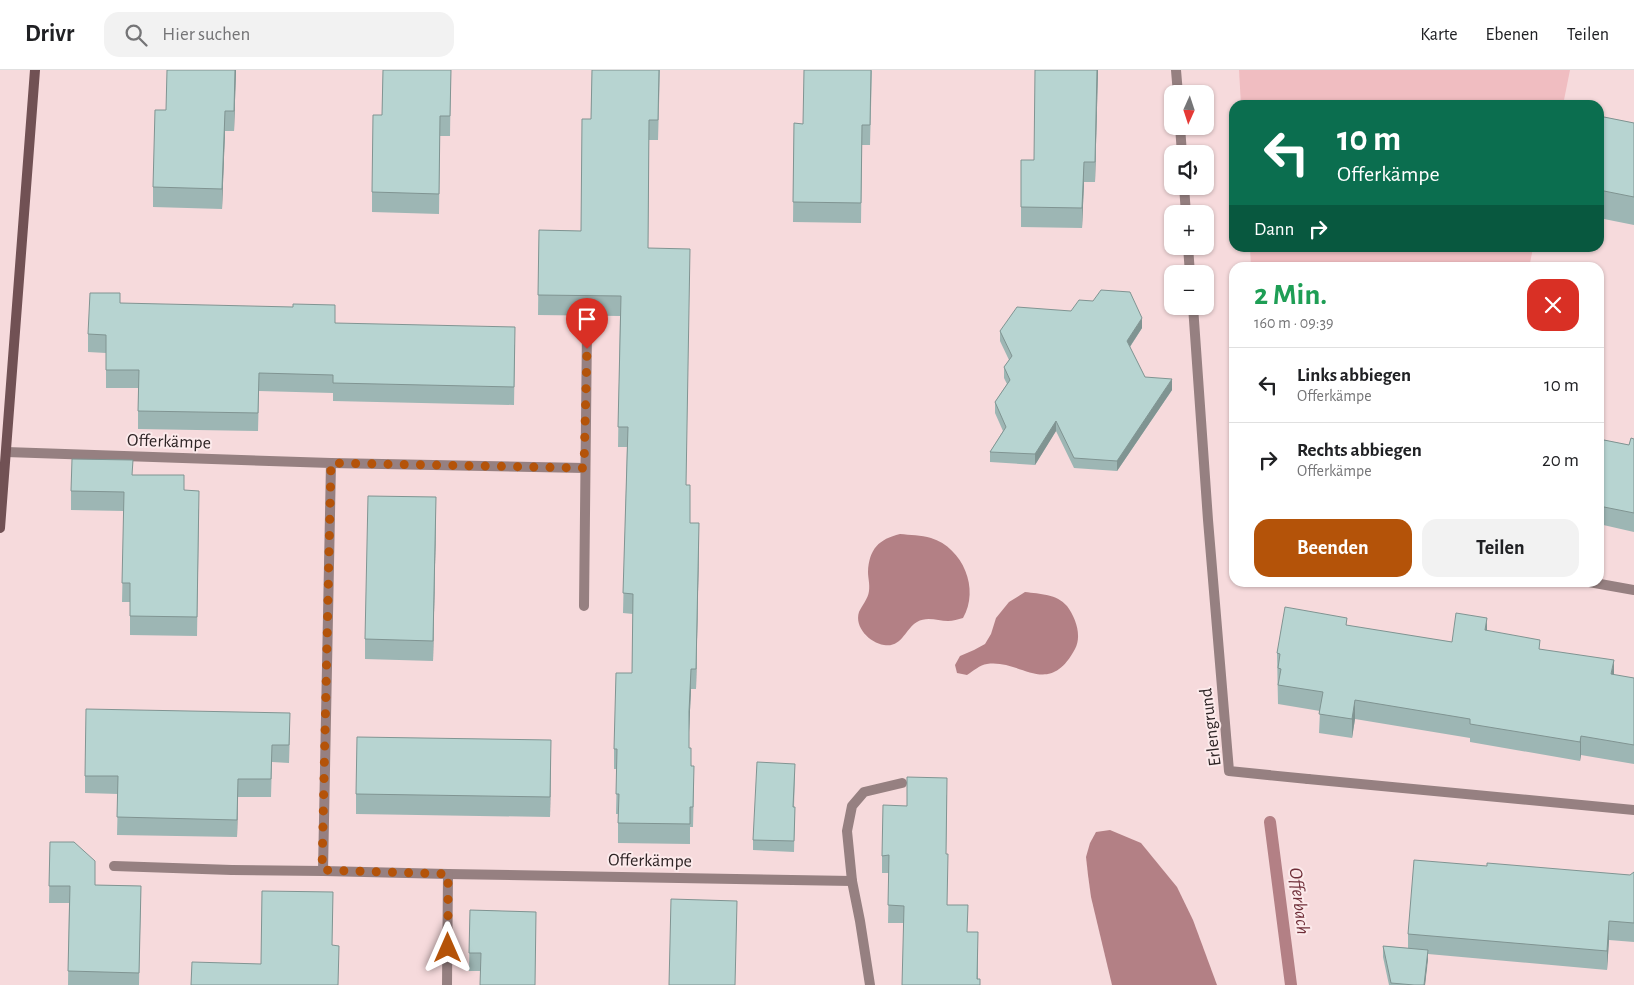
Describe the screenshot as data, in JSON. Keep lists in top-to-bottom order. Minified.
{"streets":{"street":["Offerkämpe","Erlengrund"]},"water":["Offerbach"],"north":"bottom","page":{"header":"Drivr","search":"Hier suchen","nav":["Karte","Ebenen","Teilen"],"map_buttons":["+","−"],"turn":["10 m","Offerkämpe"],"then":"Dann","heading":["2 Min.","160 m · 09:39"],"list":[{"name":"Links abbiegen","note":"Offerkämpe","value":"10 m"},{"name":"Rechts abbiegen","note":"Offerkämpe","value":"20 m"}],"buttons":["Beenden","Teilen"]}}
